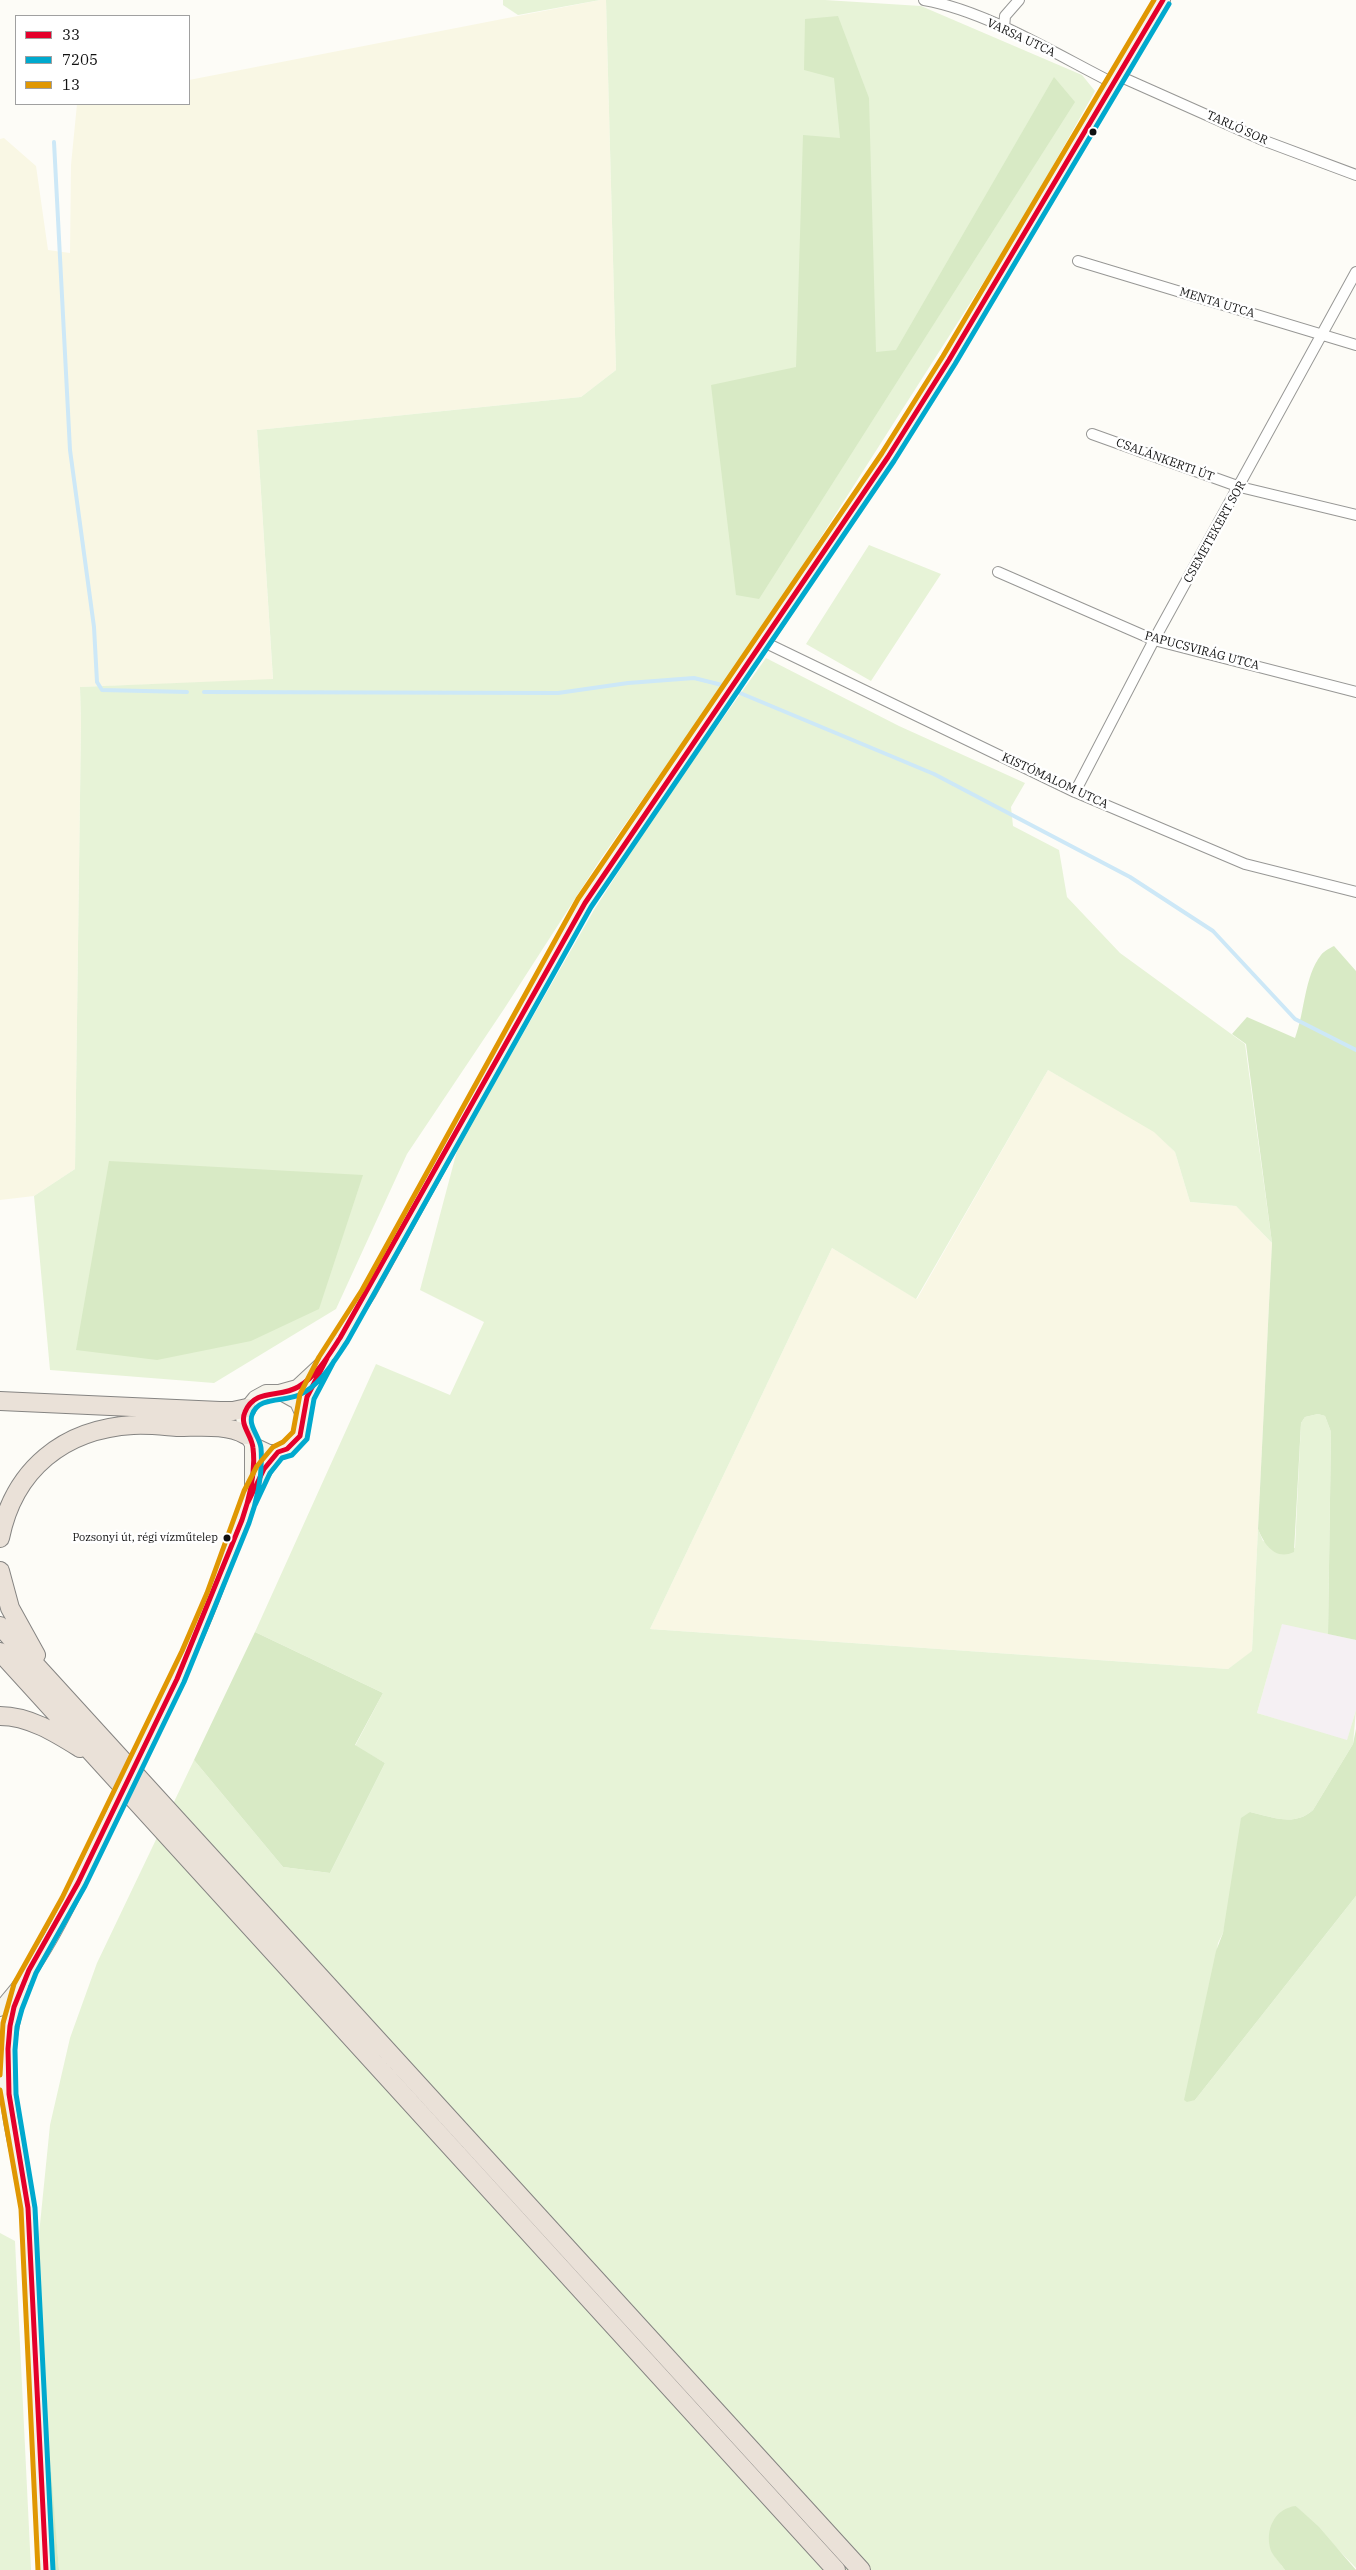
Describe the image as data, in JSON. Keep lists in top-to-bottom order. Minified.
{"streets":{"street":["VARSA UTCA","TARLÓ SOR","MENTA UTCA","CSALÁNKERTI ÚT","CSEMETEKERT SOR","PAPUCSVIRÁG UTCA","KISTÓMALOM UTCA"]},"crossings":[["VARSA UTCA","TARLÓ SOR"],["MENTA UTCA","CSEMETEKERT SOR"],["CSALÁNKERTI ÚT","CSEMETEKERT SOR"],["CSEMETEKERT SOR","PAPUCSVIRÁG UTCA"],["CSEMETEKERT SOR","KISTÓMALOM UTCA"]],"places":["Pozsonyi út, régi vízműtelep"],"lines":["transit line 33","transit line 13","transit line 7205"],"legend":["33","7205","13"]}
